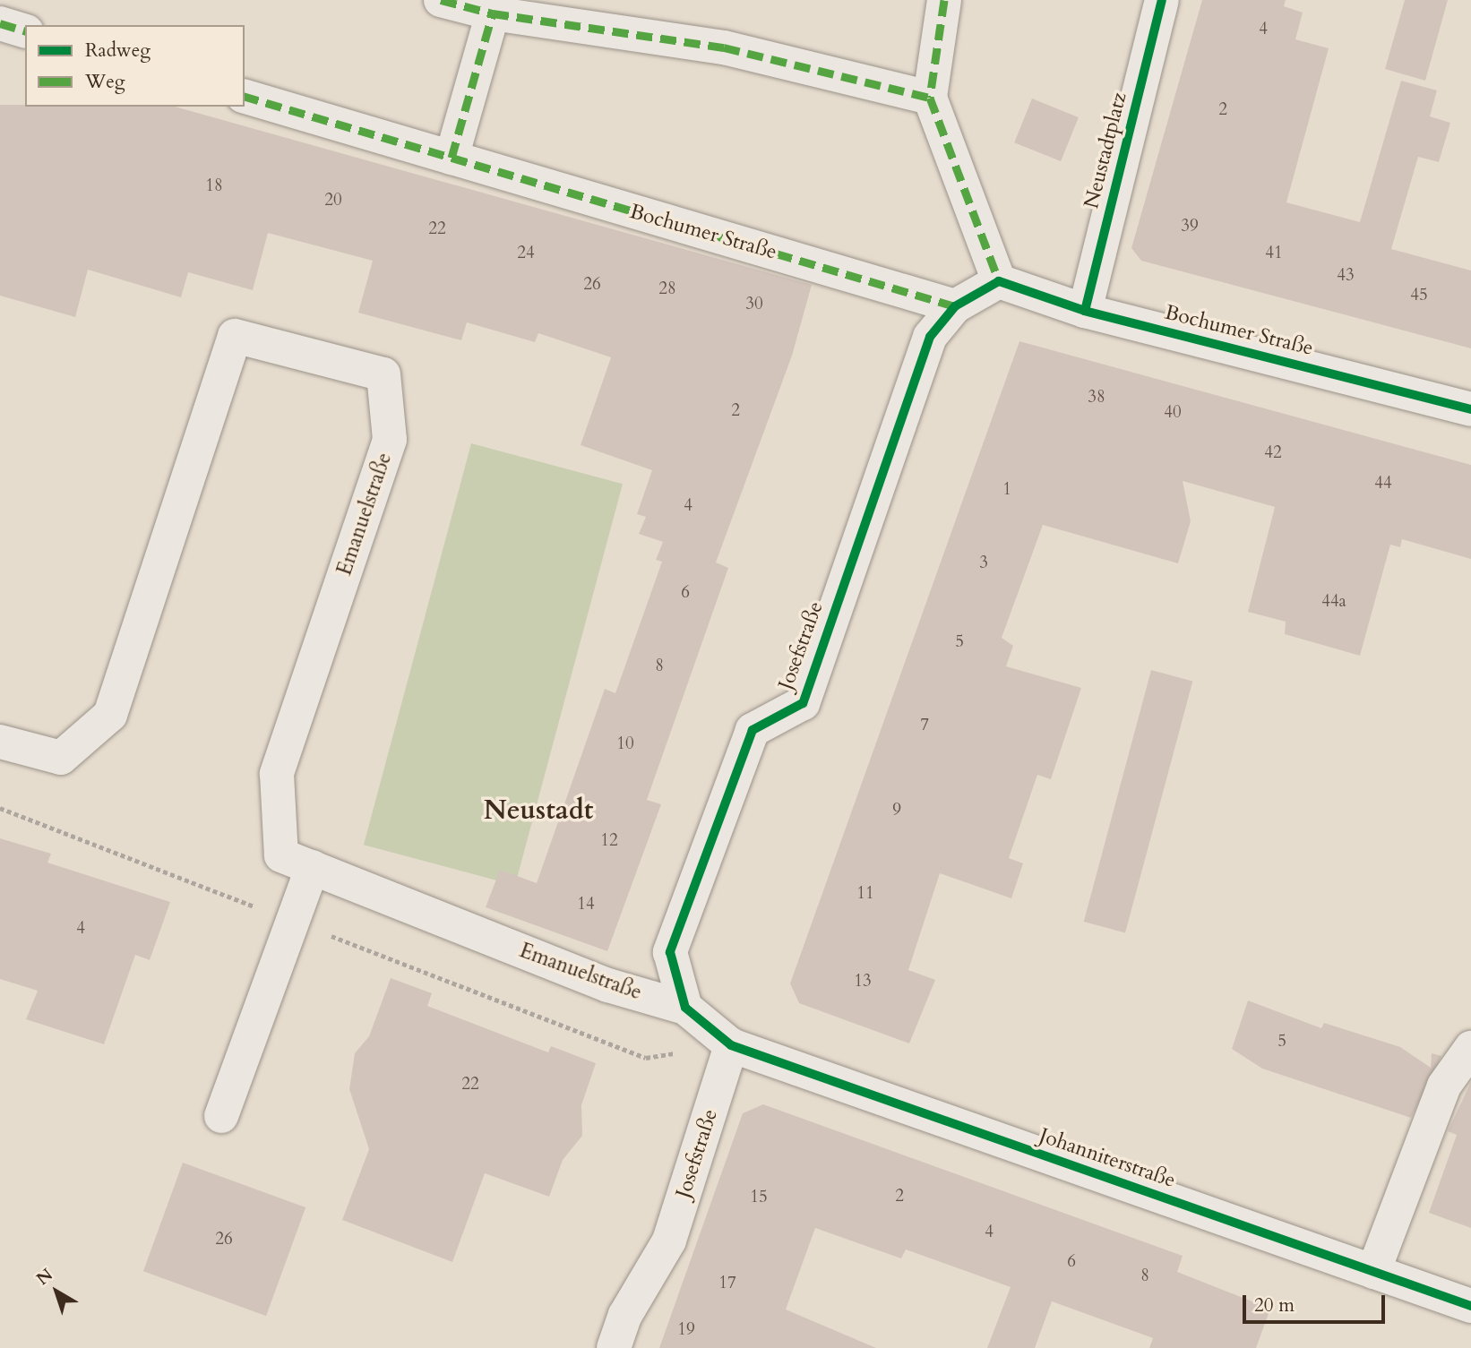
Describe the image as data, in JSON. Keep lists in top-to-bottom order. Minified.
{"streets":{"street":["Neustadtplatz","Bochumer Straße","Emanuelstraße","Josefstraße","Johanniterstraße"]},"crossings":[["Neustadtplatz","Bochumer Straße"],["Bochumer Straße","Josefstraße"],["Emanuelstraße","Josefstraße"],["Josefstraße","Johanniterstraße"]],"districts":["Neustadt"],"house_numbers":["4","2","18","20","39","22","24","41","43","26","28","45","30","38","2","40","42","44","1","4","3","6","44a","5","8","7","10","9","12","11","14","4","13","5","22","2","15","4","26","6","8","17","19"],"legend":["Radweg","Weg"],"scale_bar":"20 m","north":"top left"}
